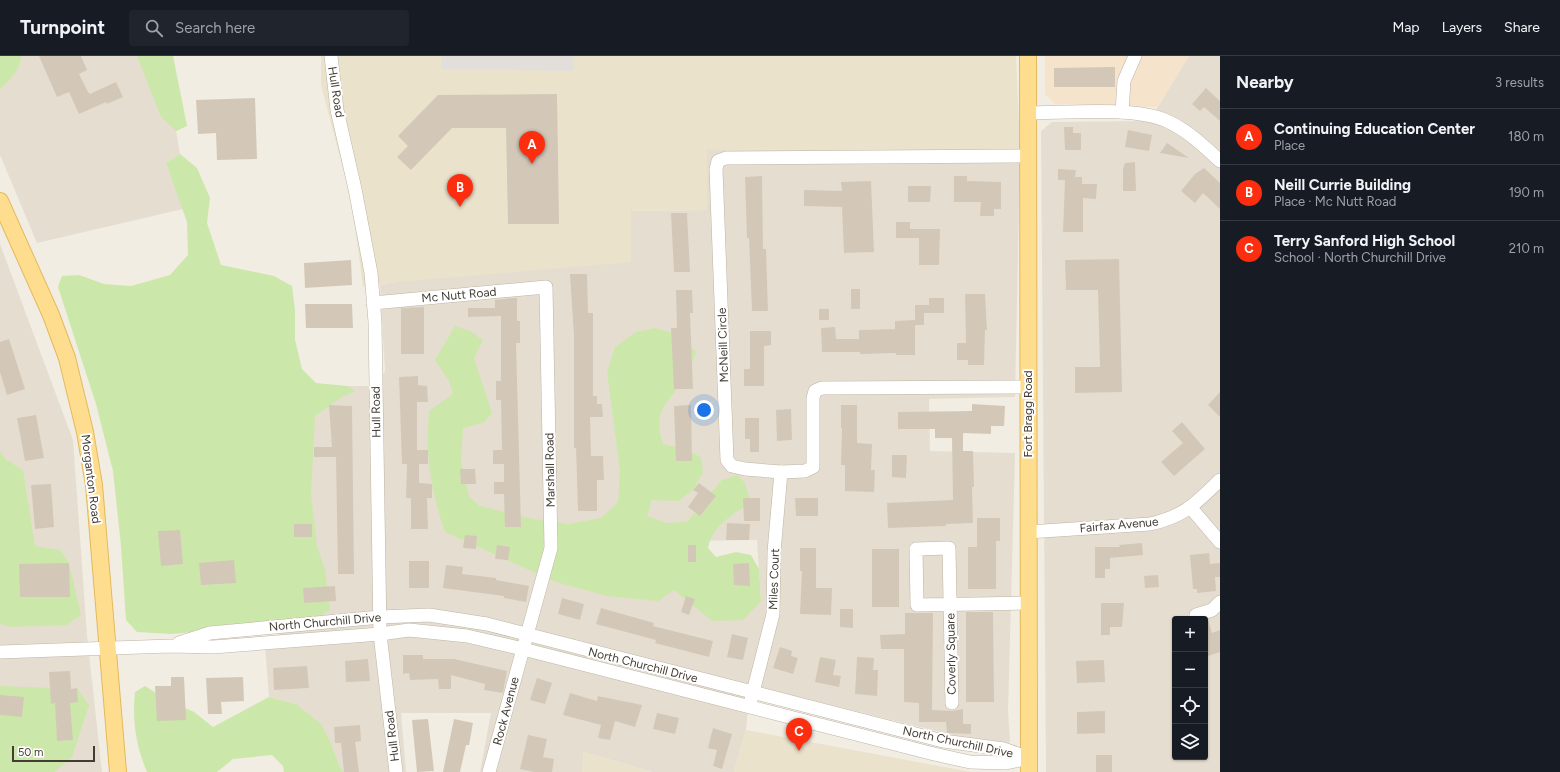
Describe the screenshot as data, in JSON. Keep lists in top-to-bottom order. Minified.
{"streets":{"main road":["Fort Bragg Road","Morganton Road"],"street":["Hull Road","Mc Nutt Road","McNeill Circle","Marshall Road","Fairfax Avenue","Miles Court","North Churchill Drive","Coverly Square","Rock Avenue"]},"crossings":[["Hull Road","Mc Nutt Road"],["Hull Road","North Churchill Drive"],["Mc Nutt Road","Marshall Road"],["McNeill Circle","Fort Bragg Road"],["McNeill Circle","Miles Court"],["Fort Bragg Road","Fairfax Avenue"],["Fort Bragg Road","North Churchill Drive"],["Fort Bragg Road","Coverly Square"],["Marshall Road","North Churchill Drive"],["Marshall Road","Rock Avenue"],["Morganton Road","North Churchill Drive"],["Miles Court","North Churchill Drive"],["North Churchill Drive","Rock Avenue"]],"scale_bar":"50 m","page":{"header":"Turnpoint","search":"Search here","nav":["Map","Layers","Share"],"heading":["Nearby","3 results"],"list":[{"mark":"A","name":"Continuing Education Center","note":"Place","value":"180 m"},{"mark":"B","name":"Neill Currie Building","note":"Place · Mc Nutt Road","value":"190 m"},{"mark":"C","name":"Terry Sanford High School","note":"School · North Churchill Drive","value":"210 m"}],"pins":["A","B","C"],"map_buttons":["+","−"],"scale":"50 m"}}
